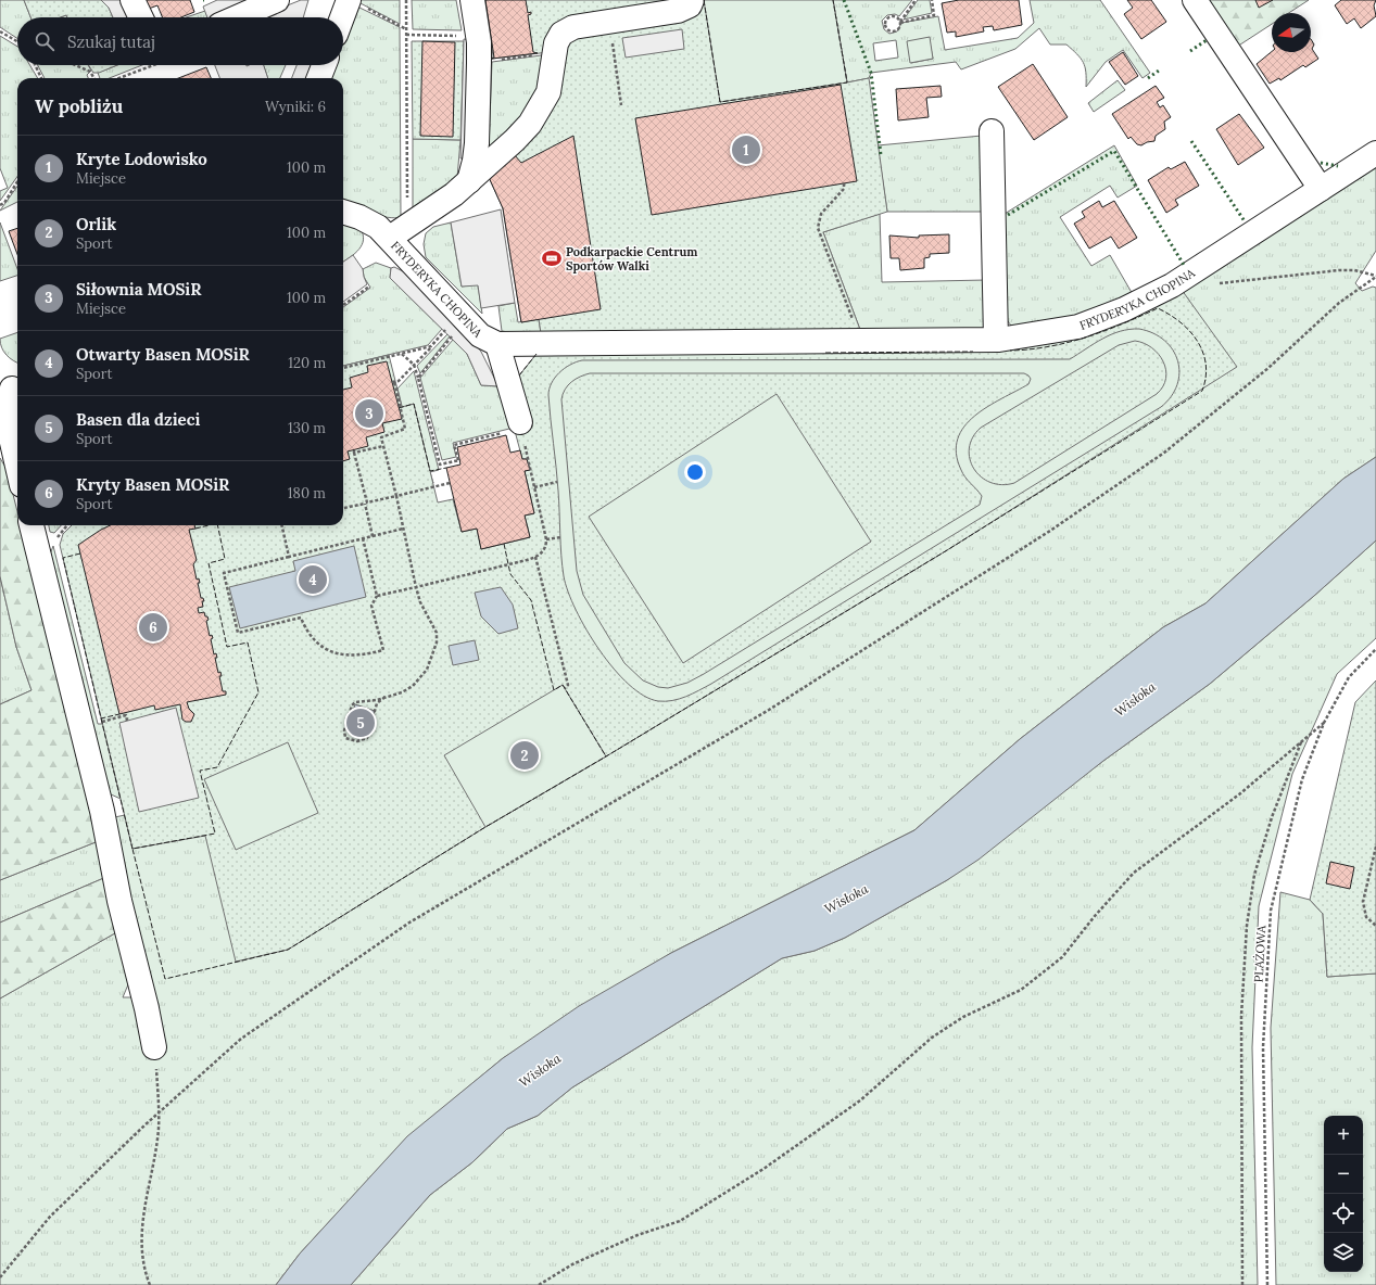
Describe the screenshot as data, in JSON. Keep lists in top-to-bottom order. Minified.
{"streets":{"street":["FRYDERYKA CHOPINA"],"path":["PLAŻOWA"]},"water":["Wisłoka"],"places":{"sports":["Podkarpackie Centrum Sportów Walki"]},"north":"left","page":{"search":"Szukaj tutaj","heading":["W pobliżu","Wyniki: 6"],"pins":["1","3","4","6","5","2"],"list":[{"mark":"1","name":"Kryte Lodowisko","note":"Miejsce","value":"100 m"},{"mark":"2","name":"Orlik","note":"Sport","value":"100 m"},{"mark":"3","name":"Siłownia MOSiR","note":"Miejsce","value":"100 m"},{"mark":"4","name":"Otwarty Basen MOSiR","note":"Sport","value":"120 m"},{"mark":"5","name":"Basen dla dzieci","note":"Sport","value":"130 m"},{"mark":"6","name":"Kryty Basen MOSiR","note":"Sport","value":"180 m"}],"map_buttons":["+","−"]}}
